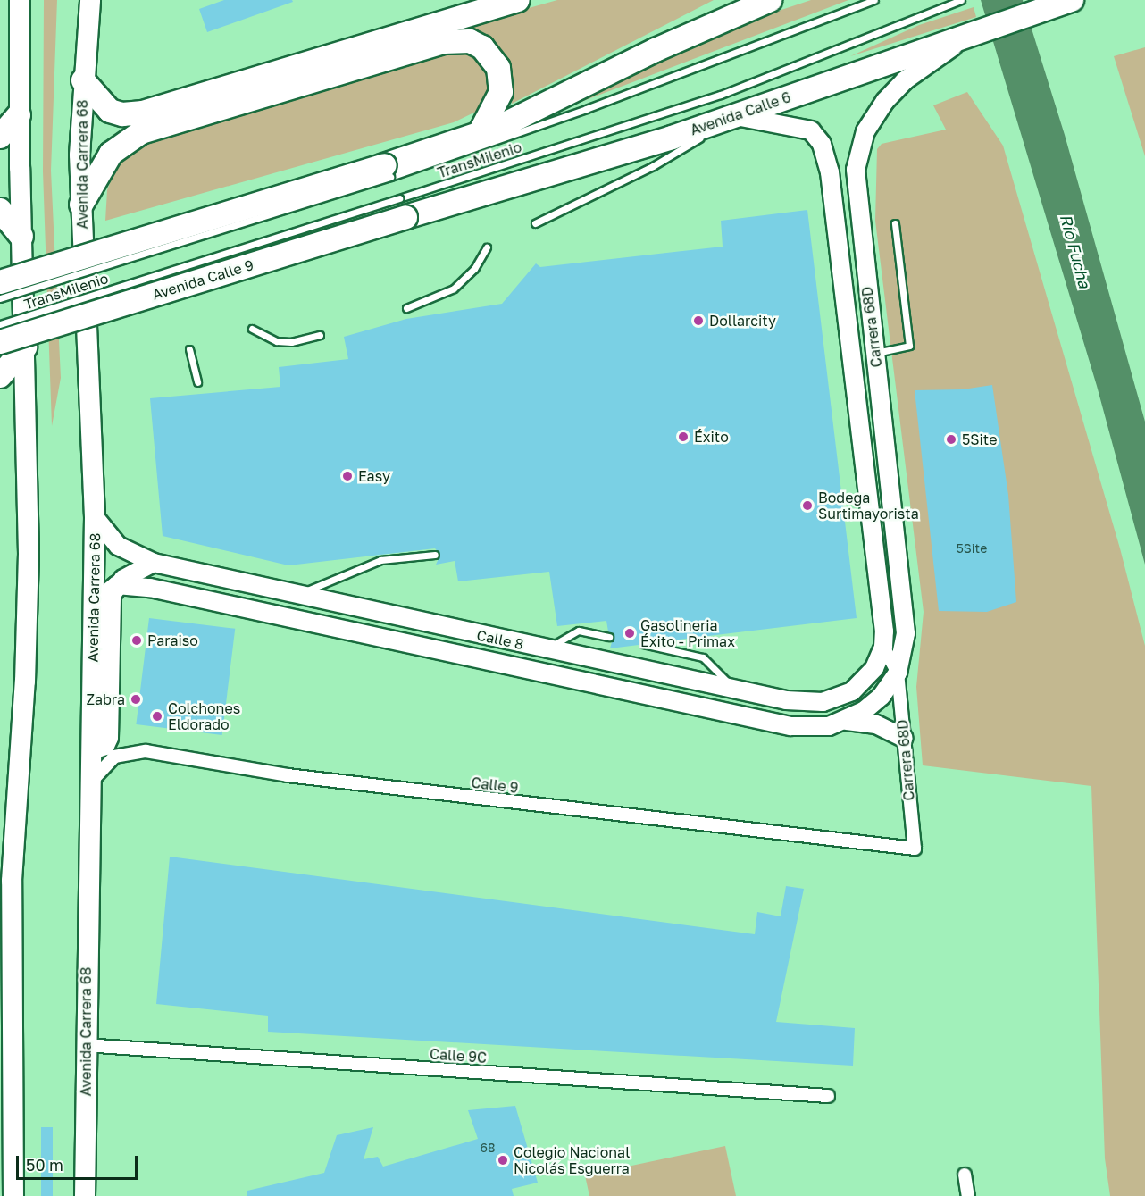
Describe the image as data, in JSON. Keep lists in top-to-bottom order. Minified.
{"streets":{"highway":["Avenida Calle 6","Avenida Calle 9"],"main road":["Avenida Carrera 68"],"street":["Carrera 68D","Calle 8","Calle 9","Calle 9C"],"lane":["TransMilenio"]},"crossings":[["Avenida Calle 6","TransMilenio"],["Avenida Calle 6","Avenida Calle 9"],["Avenida Calle 6","Carrera 68D"],["TransMilenio","Avenida Calle 9"],["Avenida Carrera 68","Calle 8"],["Avenida Carrera 68","Calle 9"],["Avenida Carrera 68","Calle 9C"],["Carrera 68D","Calle 8"],["Carrera 68D","Calle 9"]],"water":["Río Fucha"],"places":["Dollarcity","Éxito","5Site","Easy","Bodega Surtimayorista","Gasolineria Éxito - Primax","Paraiso","Zabra","Colchones Eldorado","Colegio Nacional Nicolás Esguerra"],"house_numbers":["5Site","68"],"scale_bar":"50 m"}
